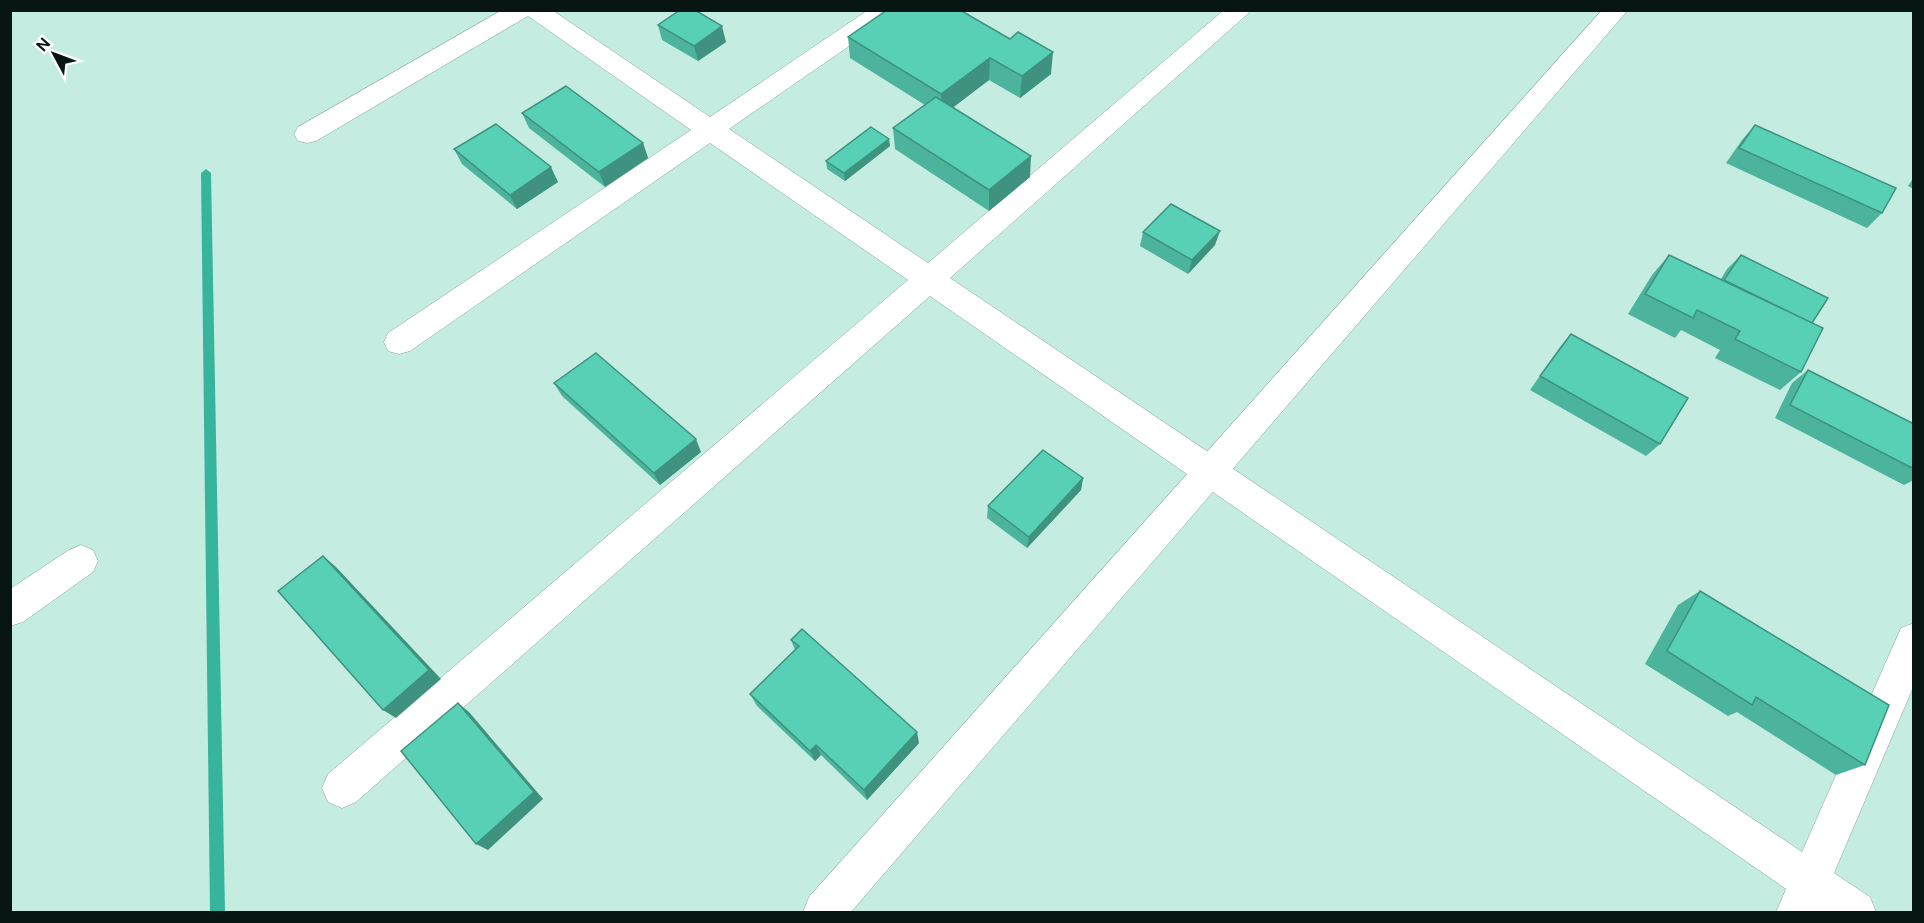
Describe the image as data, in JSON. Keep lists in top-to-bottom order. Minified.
{"north":"top left"}
